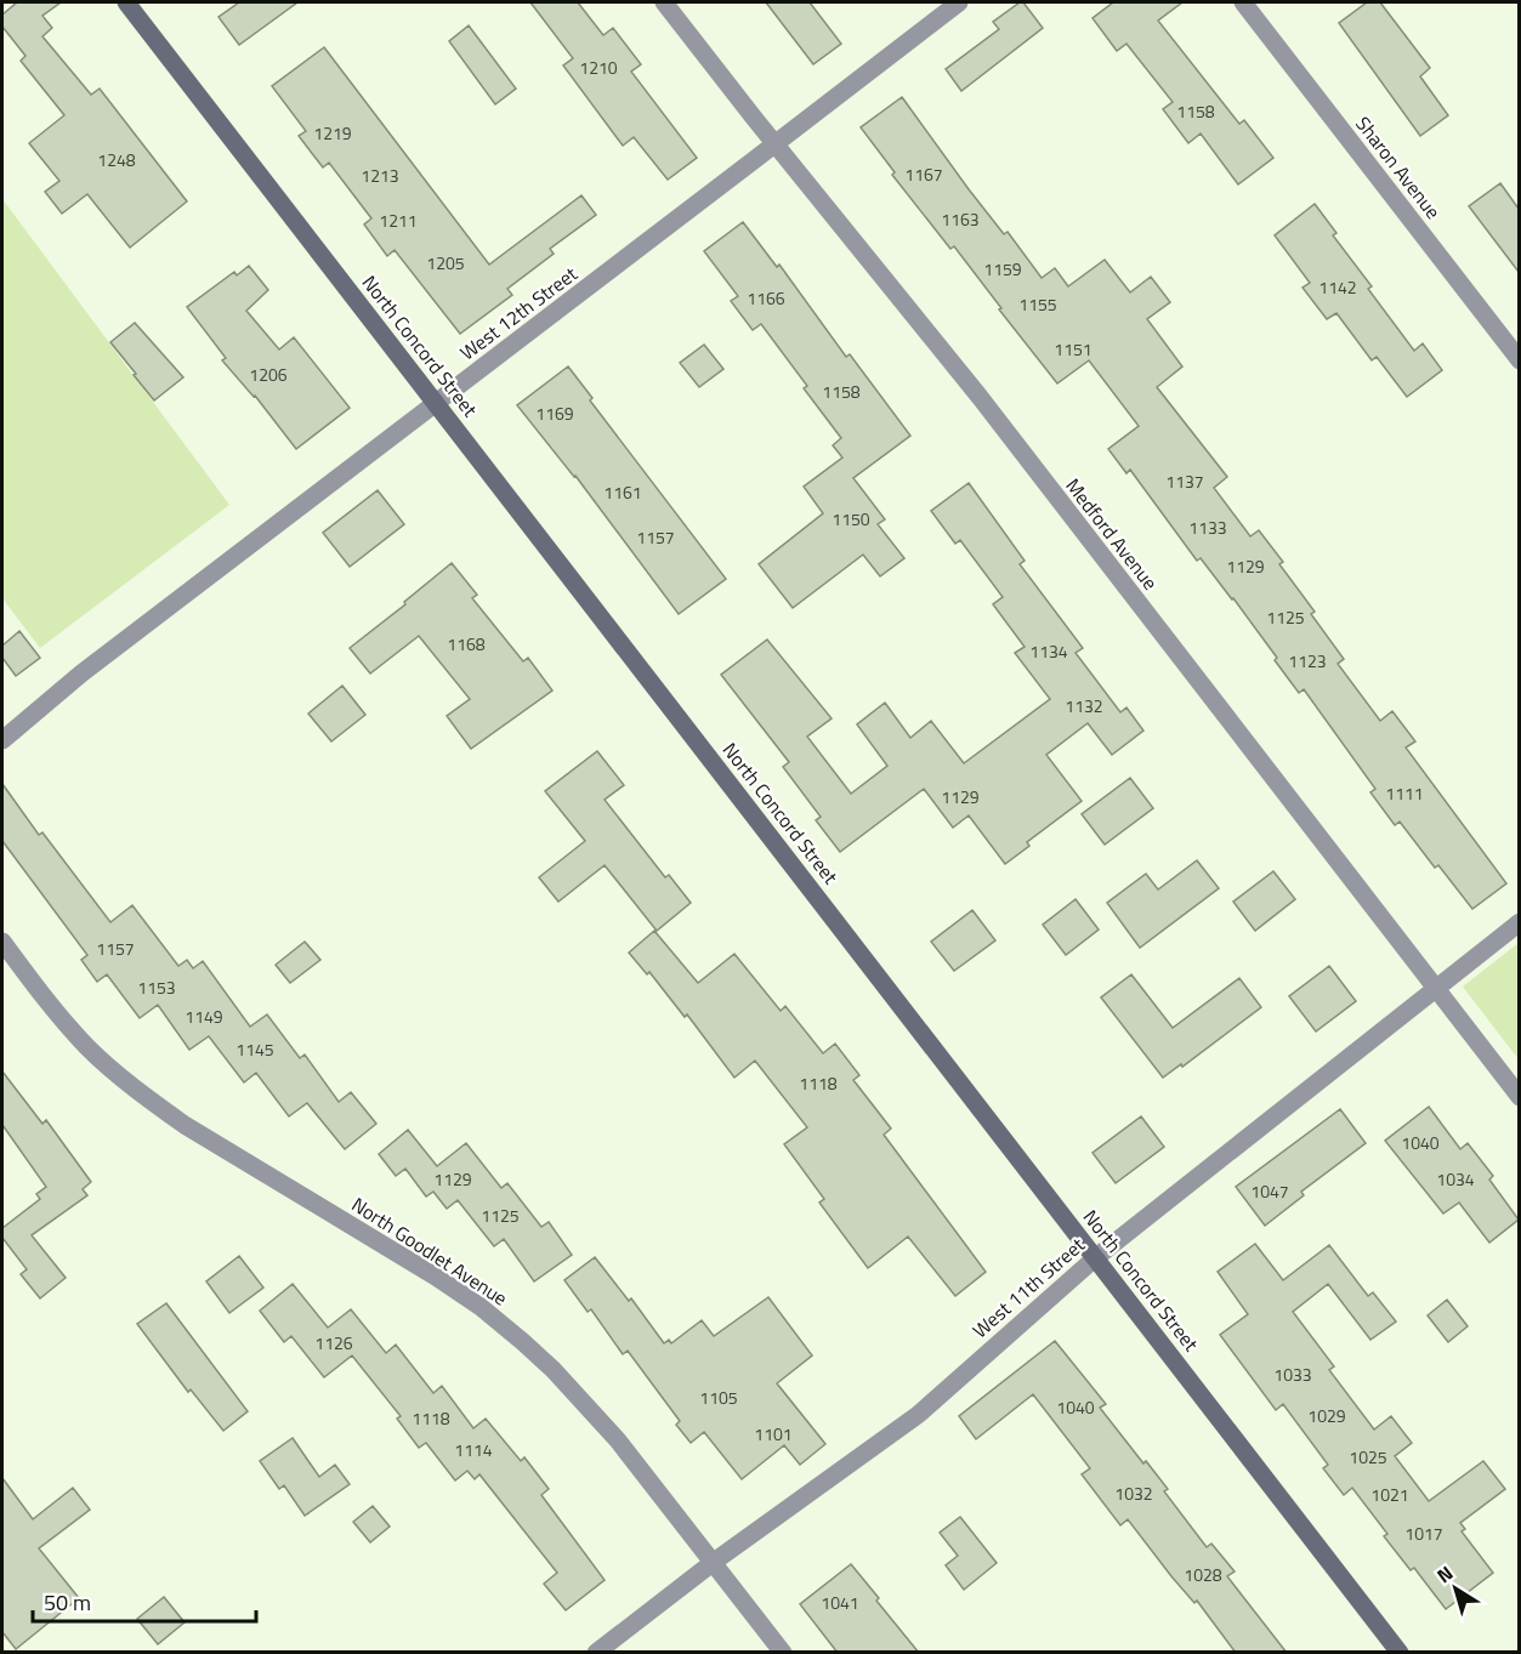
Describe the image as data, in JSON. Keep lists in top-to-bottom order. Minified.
{"streets":{"main road":["North Concord Street"],"street":["Sharon Avenue","West 12th Street","Medford Avenue","North Goodlet Avenue","West 11th Street"]},"crossings":[["West 12th Street","North Concord Street"],["West 12th Street","Medford Avenue"],["North Concord Street","West 11th Street"],["Medford Avenue","West 11th Street"],["North Goodlet Avenue","West 11th Street"]],"house_numbers":["1210","1158","1219","1248","1167","1213","1163","1211","1205","1159","1142","1166","1155","1151","1206","1158","1169","1137","1161","1150","1133","1157","1129","1125","1168","1134","1123","1132","1111","1129","1157","1153","1149","1145","1118","1040","1129","1034","1047","1125","1126","1033","1105","1040","1029","1118","1101","1114","1025","1032","1021","1017","1028","1041"],"scale_bar":"50 m","north":"top left"}
